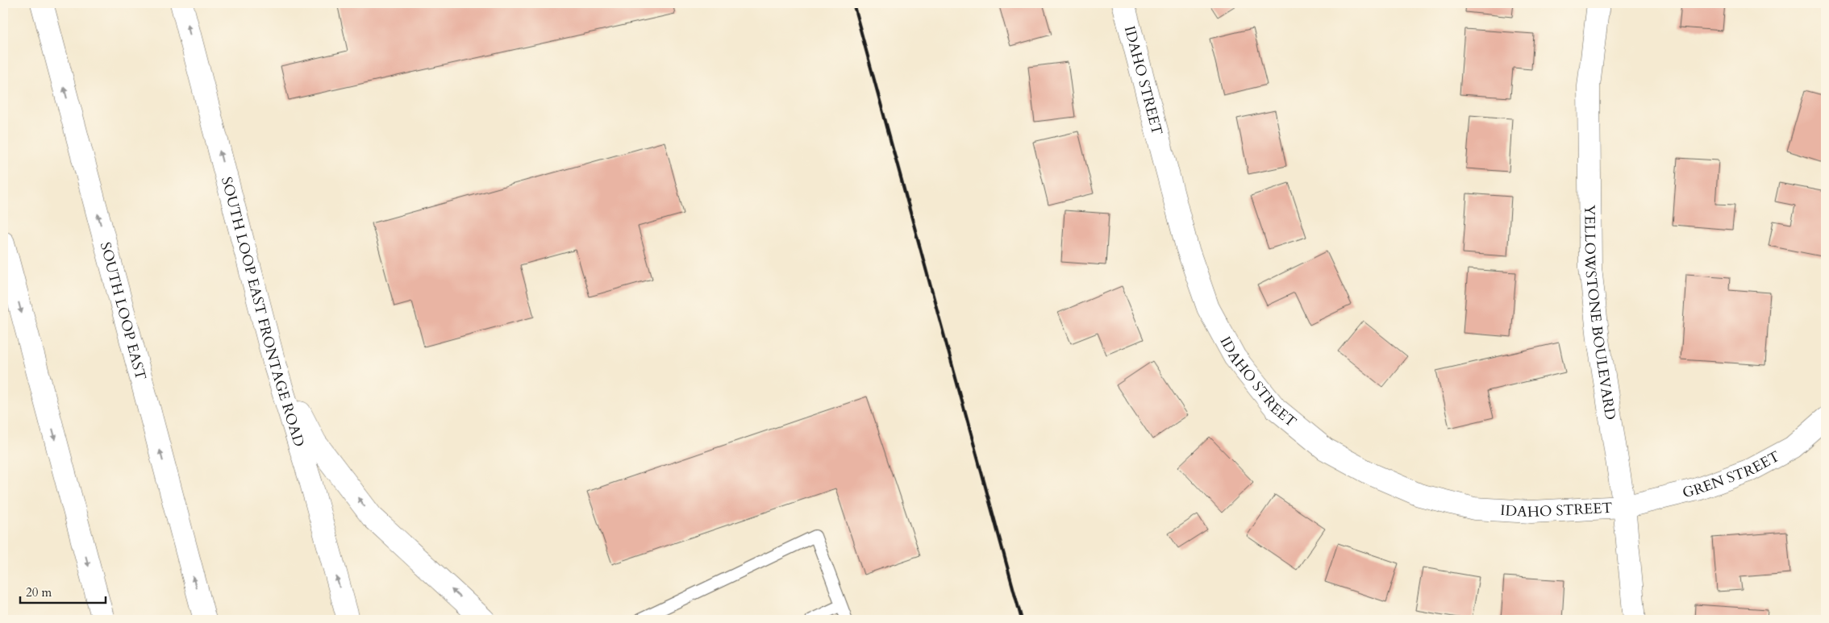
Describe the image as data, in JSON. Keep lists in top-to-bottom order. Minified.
{"streets":{"main road":["IDAHO STREET","SOUTH LOOP EAST","SOUTH LOOP EAST FRONTAGE ROAD","YELLOWSTONE BOULEVARD","GREN STREET"]},"crossings":[["IDAHO STREET","YELLOWSTONE BOULEVARD"],["IDAHO STREET","GREN STREET"],["YELLOWSTONE BOULEVARD","GREN STREET"]],"scale_bar":"20 m"}
